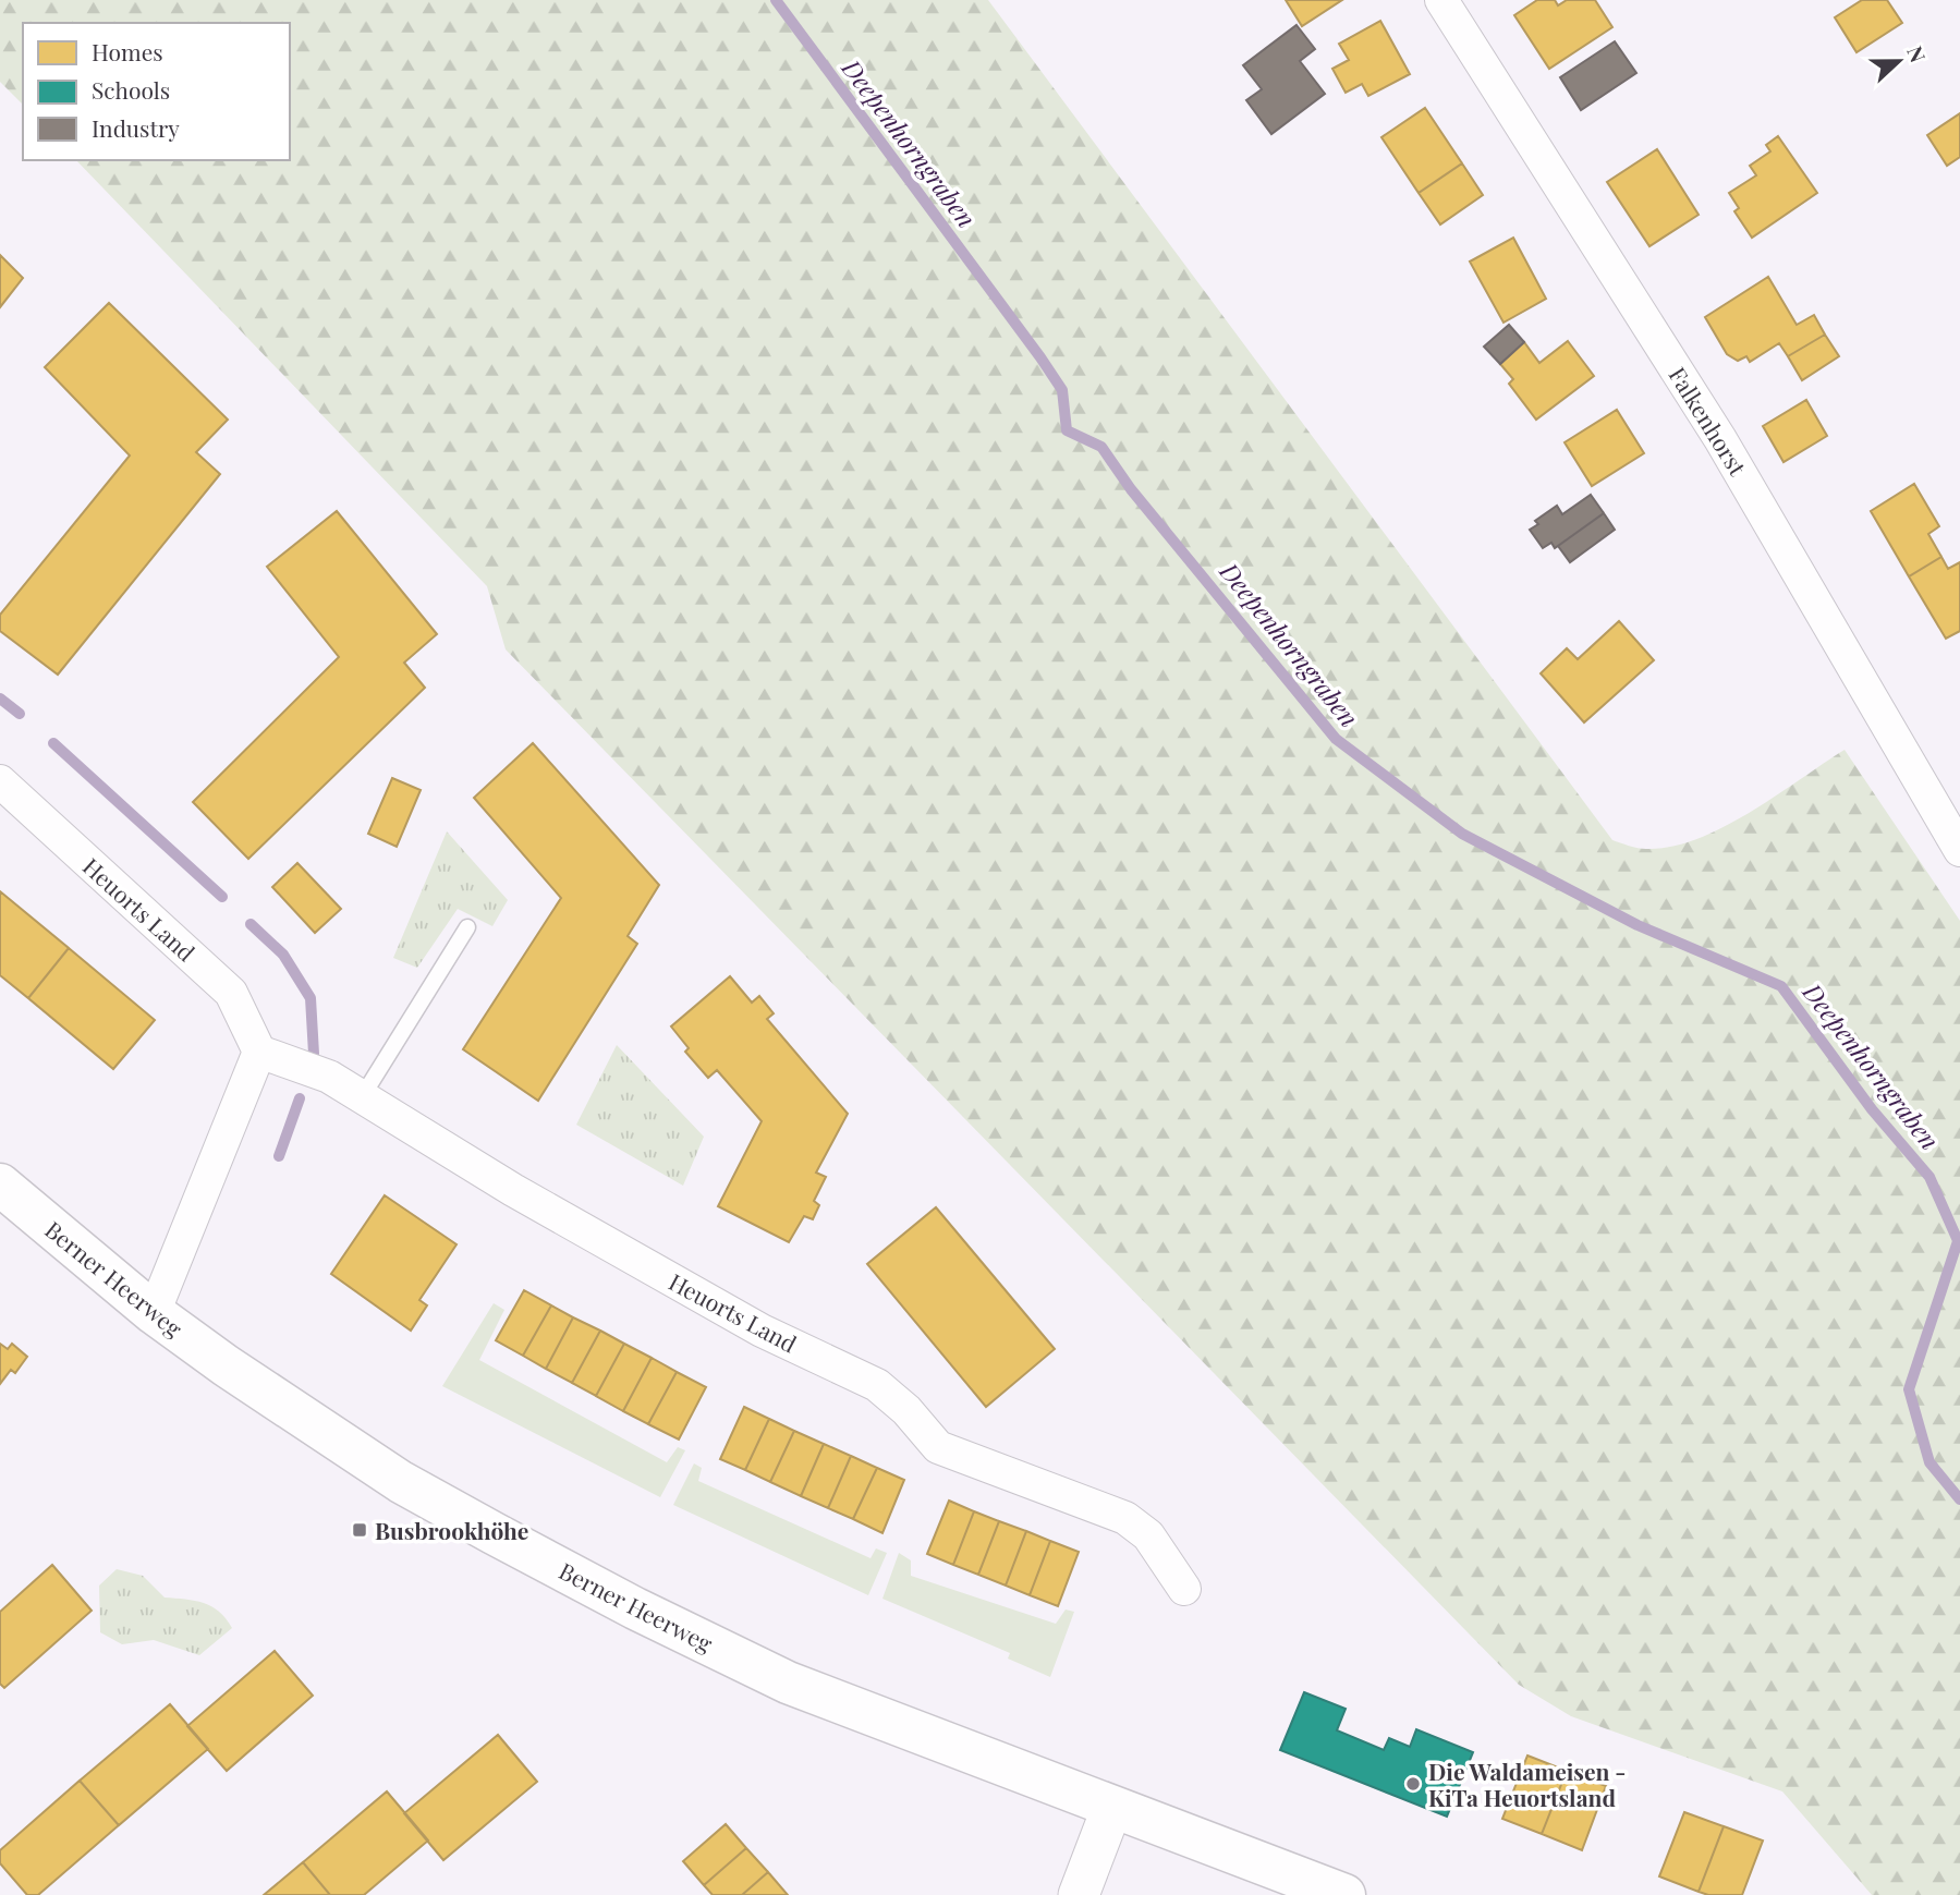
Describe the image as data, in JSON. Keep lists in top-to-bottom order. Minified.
{"streets":{"main road":["Berner Heerweg"],"street":["Falkenhorst","Heuorts Land"]},"water":["Deepenhorngraben"],"places":{"transit":["Busbrookhöhe"],"other":["Die Waldameisen - KiTa Heuortsland"]},"legend":["Homes","Schools","Industry"],"north":"right"}
